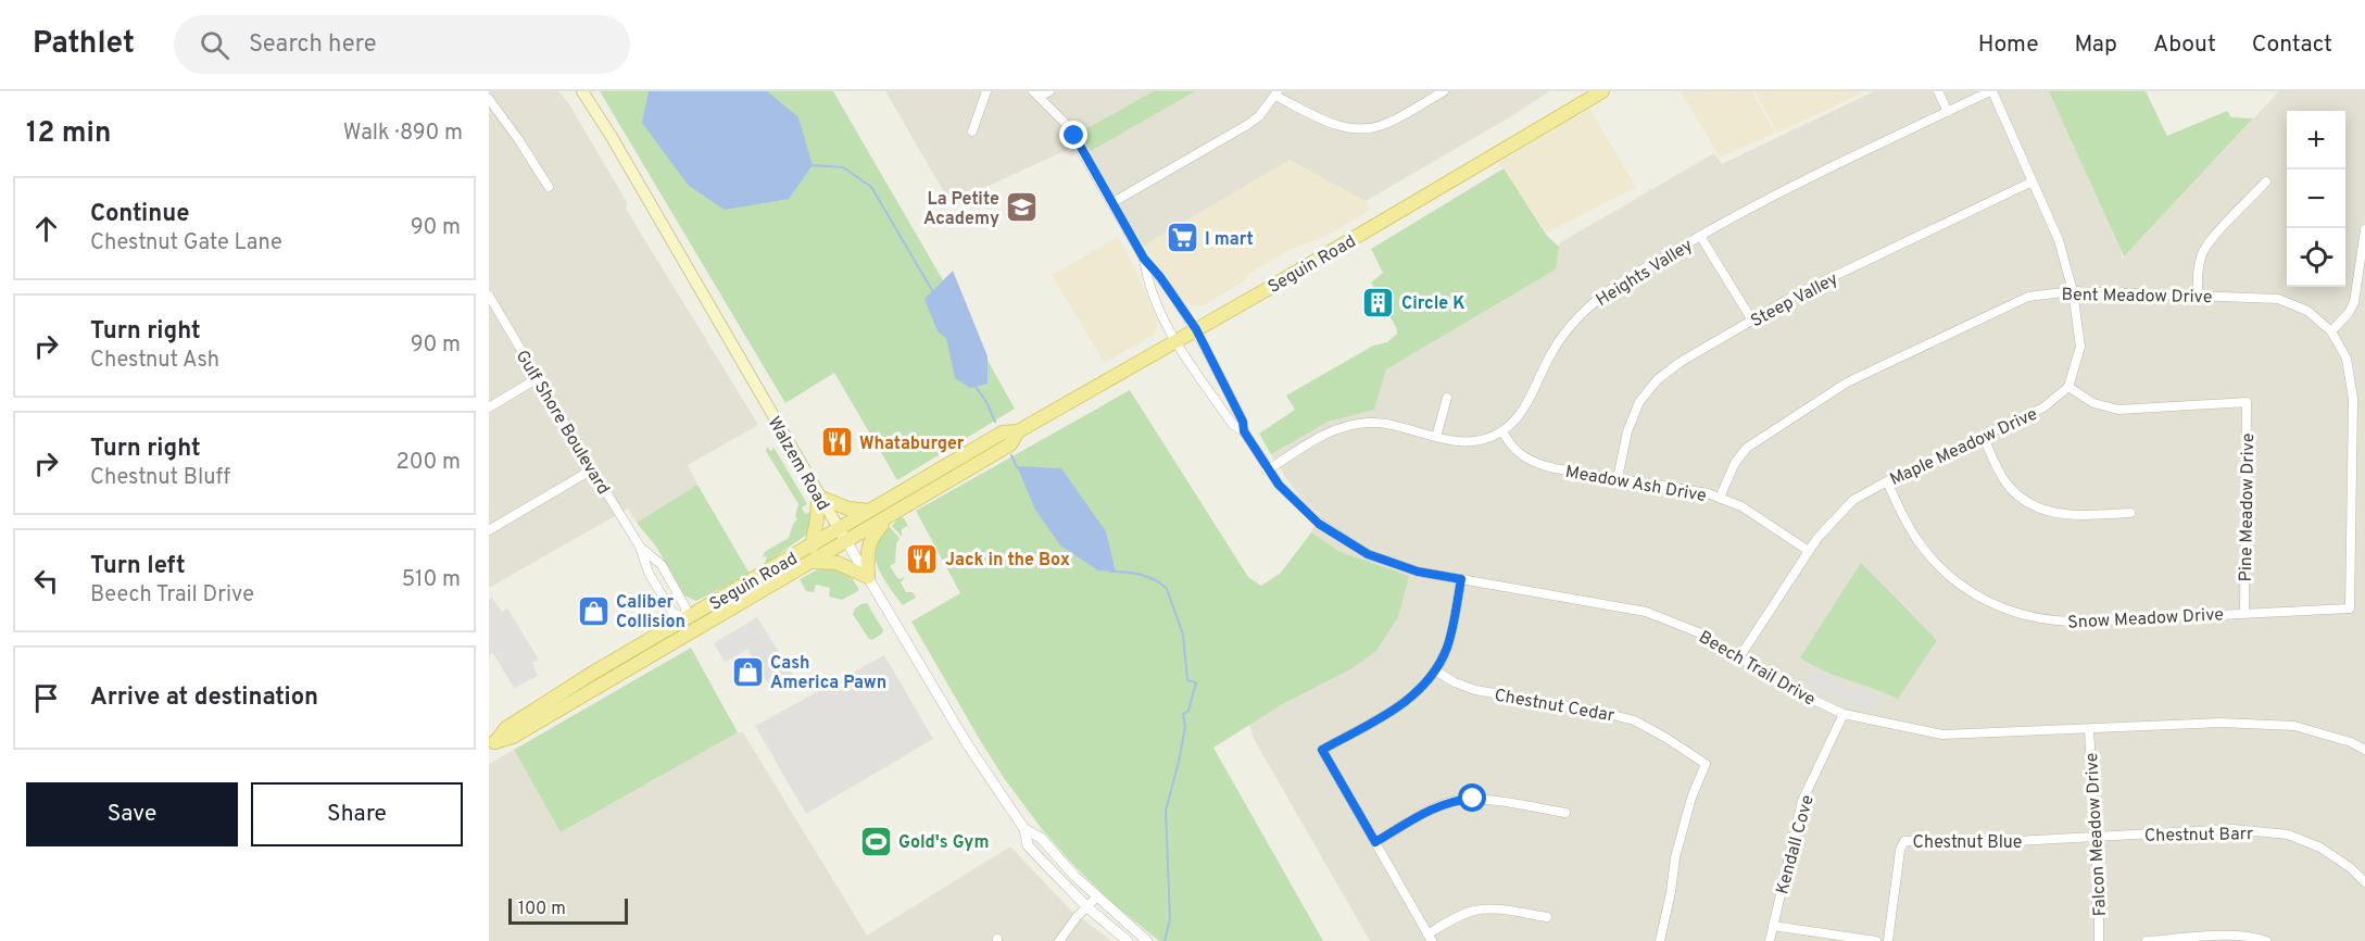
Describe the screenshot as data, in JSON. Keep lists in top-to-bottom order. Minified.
{"streets":{"main road":["Seguin Road","Walzem Road"],"street":["Heights Valley","Bent Meadow Drive","Steep Valley","Gulf Shore Boulevard","Maple Meadow Drive","Meadow Ash Drive","Pine Meadow Drive","Snow Meadow Drive","Beech Trail Drive","Chestnut Cedar","Chestnut Barr","Falcon Meadow Drive","Chestnut Blue","Kendall Cove"]},"crossings":[["Seguin Road","Gulf Shore Boulevard"],["Seguin Road","Walzem Road"],["Seguin Road","Beech Trail Drive"],["Heights Valley","Meadow Ash Drive"],["Bent Meadow Drive","Meadow Ash Drive"],["Bent Meadow Drive","Snow Meadow Drive"],["Steep Valley","Meadow Ash Drive"],["Maple Meadow Drive","Meadow Ash Drive"],["Maple Meadow Drive","Pine Meadow Drive"],["Maple Meadow Drive","Snow Meadow Drive"],["Maple Meadow Drive","Beech Trail Drive"],["Pine Meadow Drive","Snow Meadow Drive"],["Beech Trail Drive","Falcon Meadow Drive"],["Beech Trail Drive","Kendall Cove"],["Chestnut Barr","Falcon Meadow Drive"],["Chestnut Barr","Chestnut Blue"],["Falcon Meadow Drive","Chestnut Blue"]],"places":{"school or university":["La Petite Academy"],"supermarket":["I mart"],"building":["Circle K"],"restaurant":["Whataburger","Jack in the Box"],"shop":["Caliber Collision","Cash America Pawn"],"sports":["Gold's Gym"]},"scale_bar":"100 m","page":{"header":"Pathlet","search":"Search here","nav":["Home","Map","About","Contact"],"heading":["12 min","Walk · 890 m"],"map_buttons":["+","−"],"list":[["Continue","Chestnut Gate Lane","90 m"],["Turn right","Chestnut Ash","90 m"],["Turn right","Chestnut Bluff","200 m"],["Turn left","Beech Trail Drive","510 m"],"Arrive at destination"],"buttons":["Save","Share"],"scale":"100 m"}}
